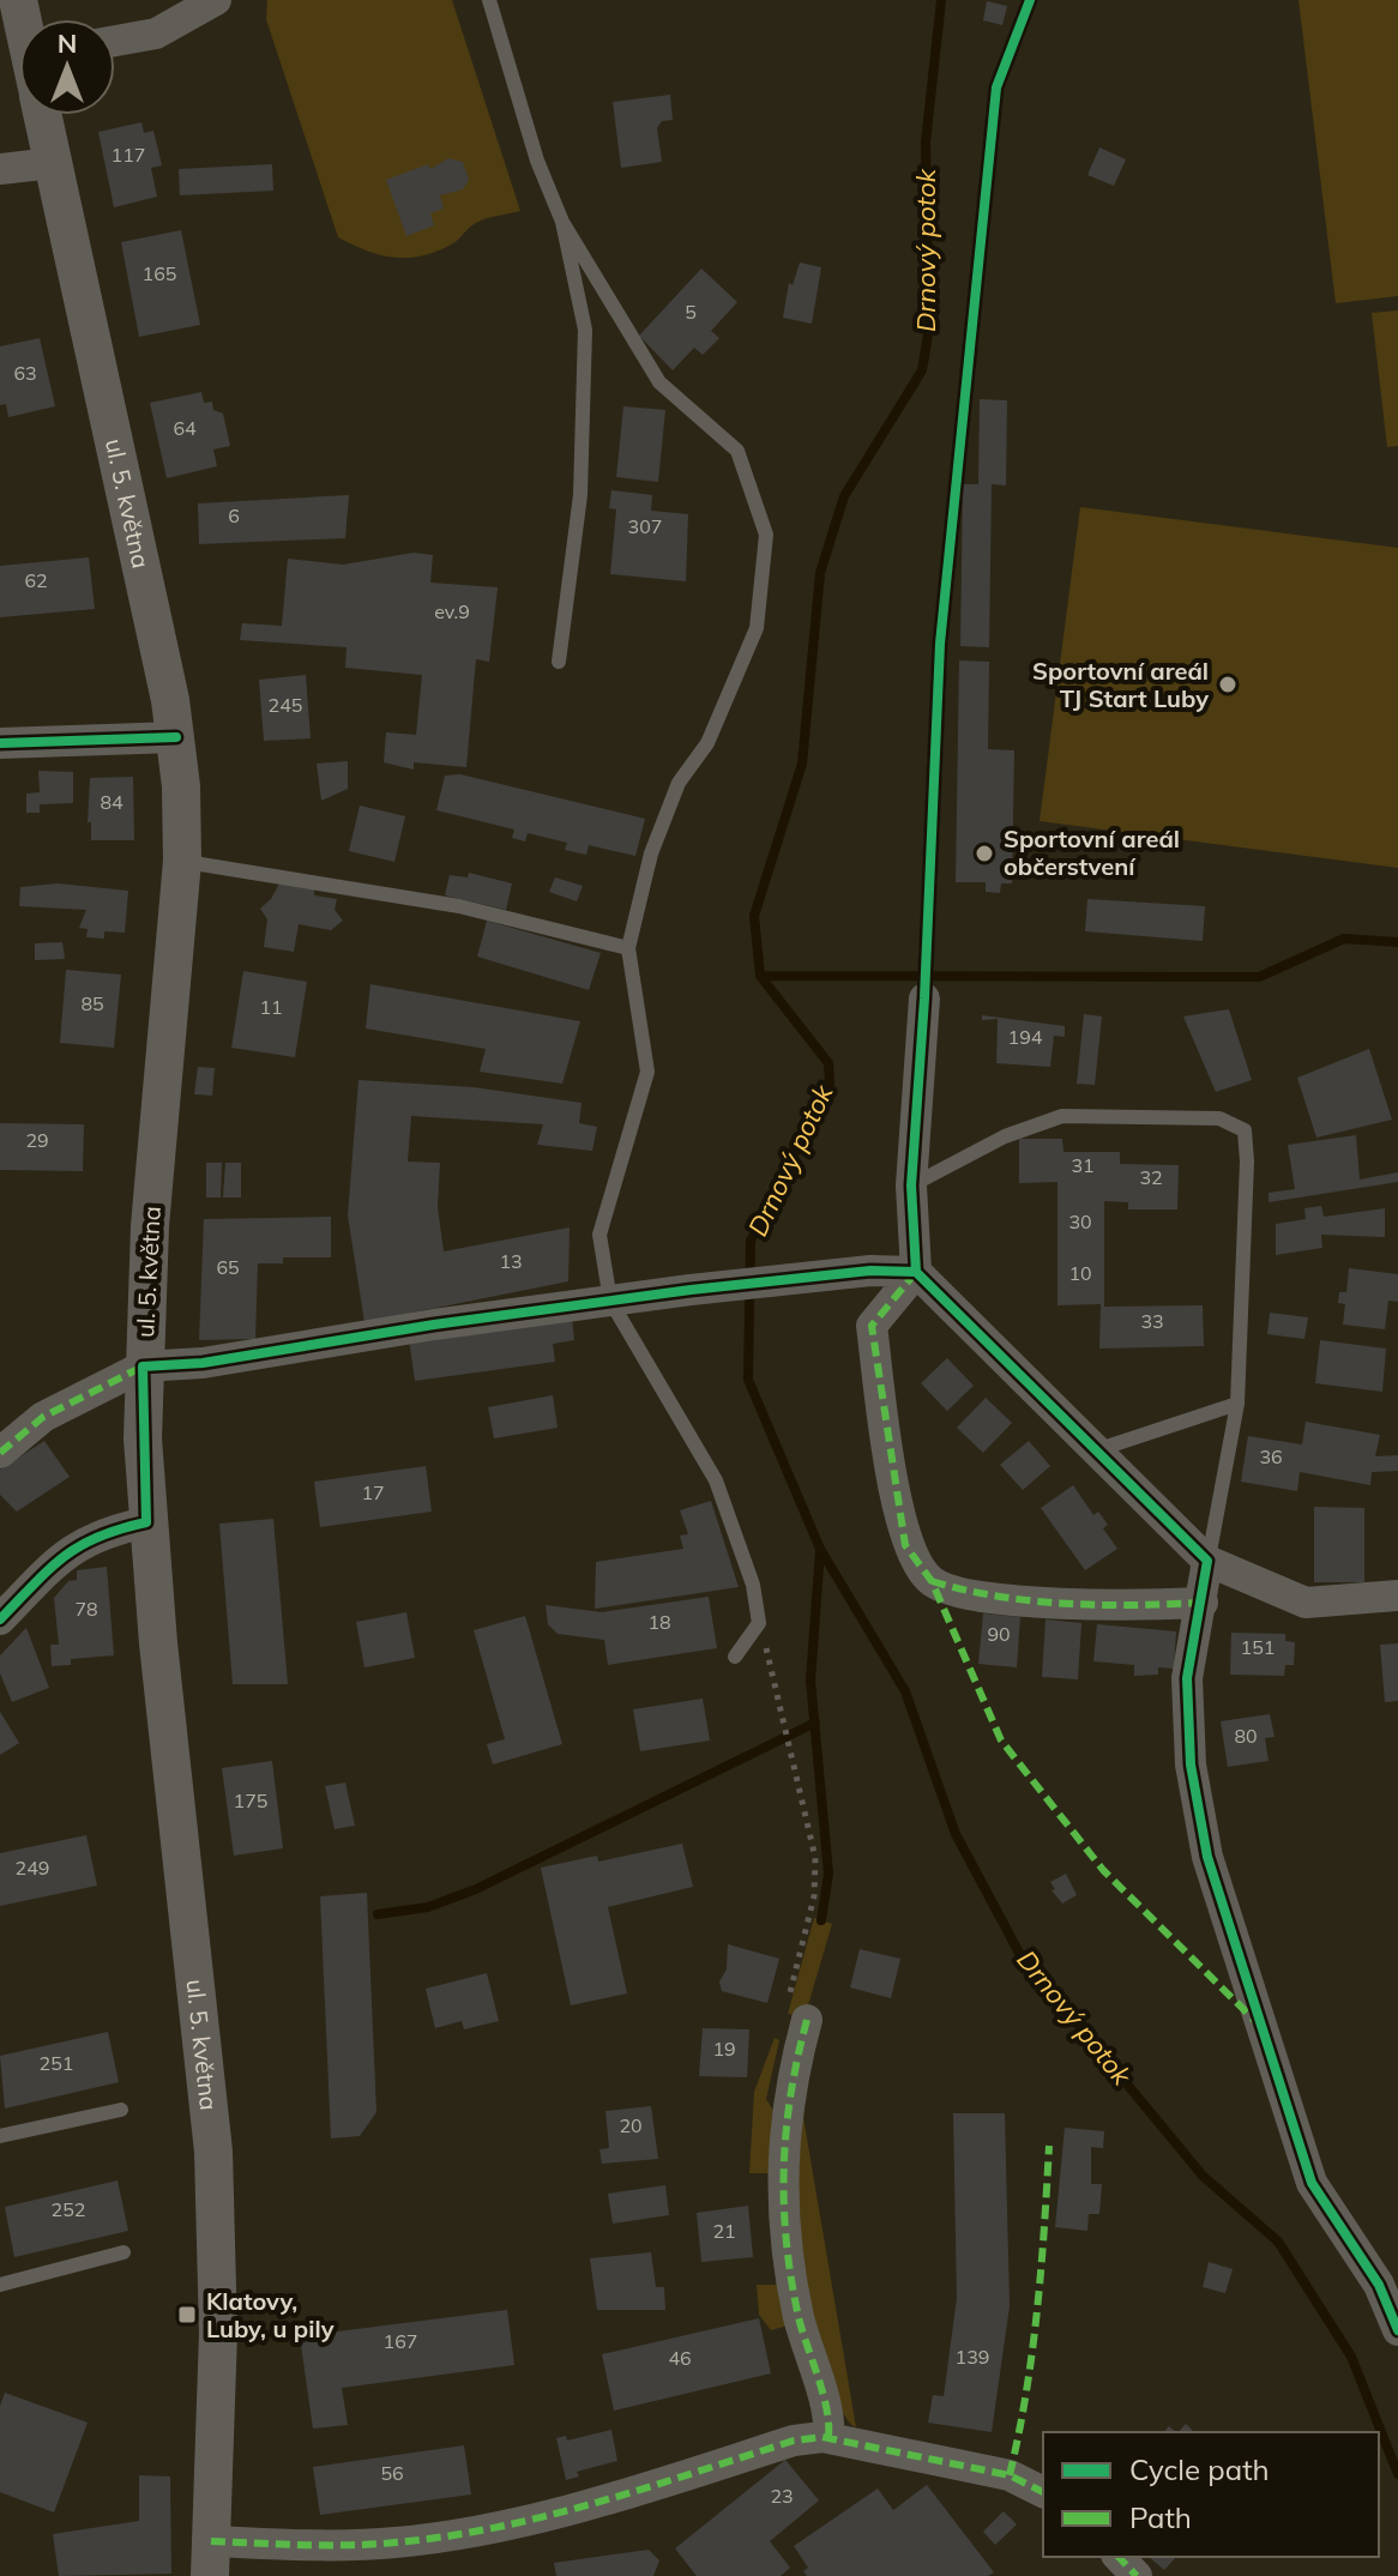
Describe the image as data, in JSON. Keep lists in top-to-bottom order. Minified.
{"streets":{"street":["ul. 5. května"]},"water":["Drnový potok"],"places":{"other":["Sportovní areál TJ Start Luby","Sportovní areál občerstvení"],"transit":["Klatovy, Luby, u pily"]},"house_numbers":["117","165","5","63","64","6","307","62","ev.9","245","84","85","11","194","29","31","32","30","13","65","10","33","36","17","78","18","90","151","80","175","249","19","251","20","252","21","167","139","46","56","23"],"legend":["Cycle path","Path"],"north":"top"}
